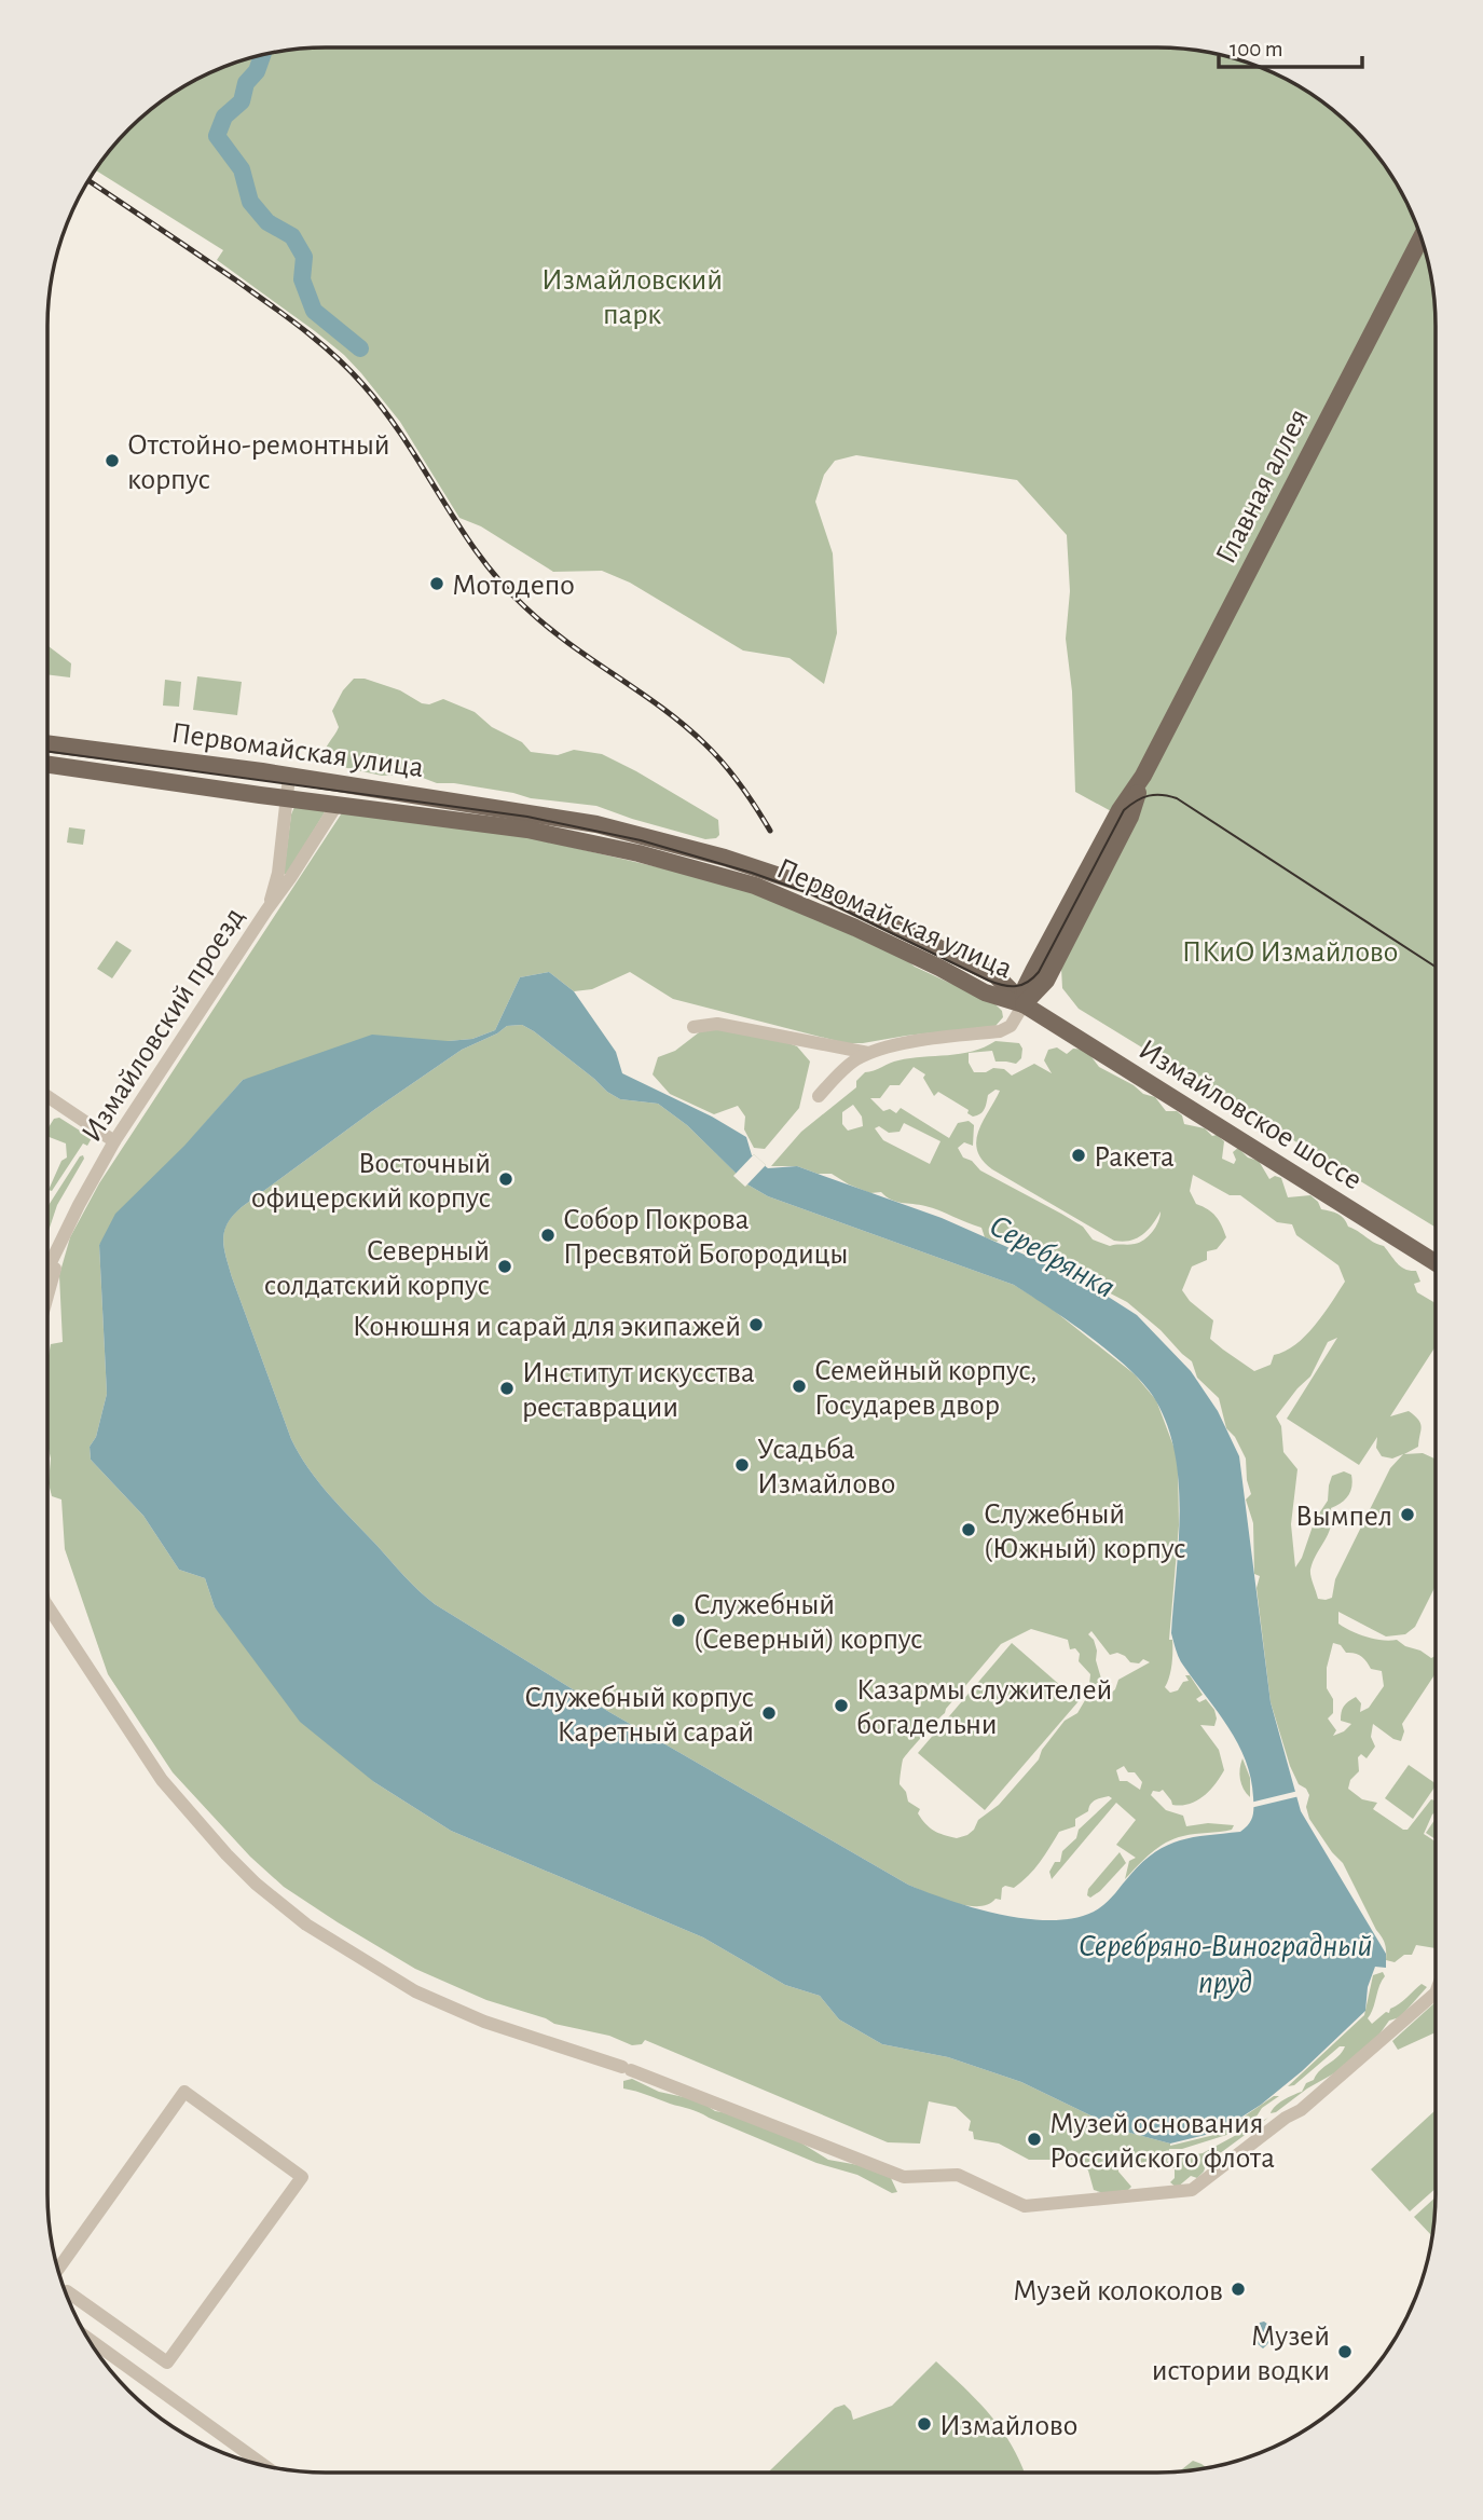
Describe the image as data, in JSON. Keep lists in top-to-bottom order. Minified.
{"streets":{"main road":["Главная аллея","Первомайская улица","Измайловское шоссе"],"street":["Измайловский проезд"]},"crossings":[["Главная аллея","Первомайская улица"],["Главная аллея","Измайловское шоссе"],["Первомайская улица","Измайловский проезд"],["Первомайская улица","Измайловское шоссе"]],"water":["Серебрянка","Серебряно-Виноградный пруд"],"parks":["Измайловский парк","ПКиО Измайлово"],"places":["Отстойно-ремонтный корпус","Мотодепо","Ракета","Восточный офицерский корпус","Собор Покрова Пресвятой Богородицы","Северный солдатский корпус","Конюшня и сарай для экипажей","Семейный корпус, Государев двор","Институт искусства реставрации","Усадьба Измайлово","Вымпел","Служебный (Южный) корпус","Служебный (Северный) корпус","Казармы служителей богадельни","Служебный корпус Каретный сарай","Музей основания Российского флота","Музей колоколов","Музей истории водки","Измайлово"],"scale_bar":"100 m"}
